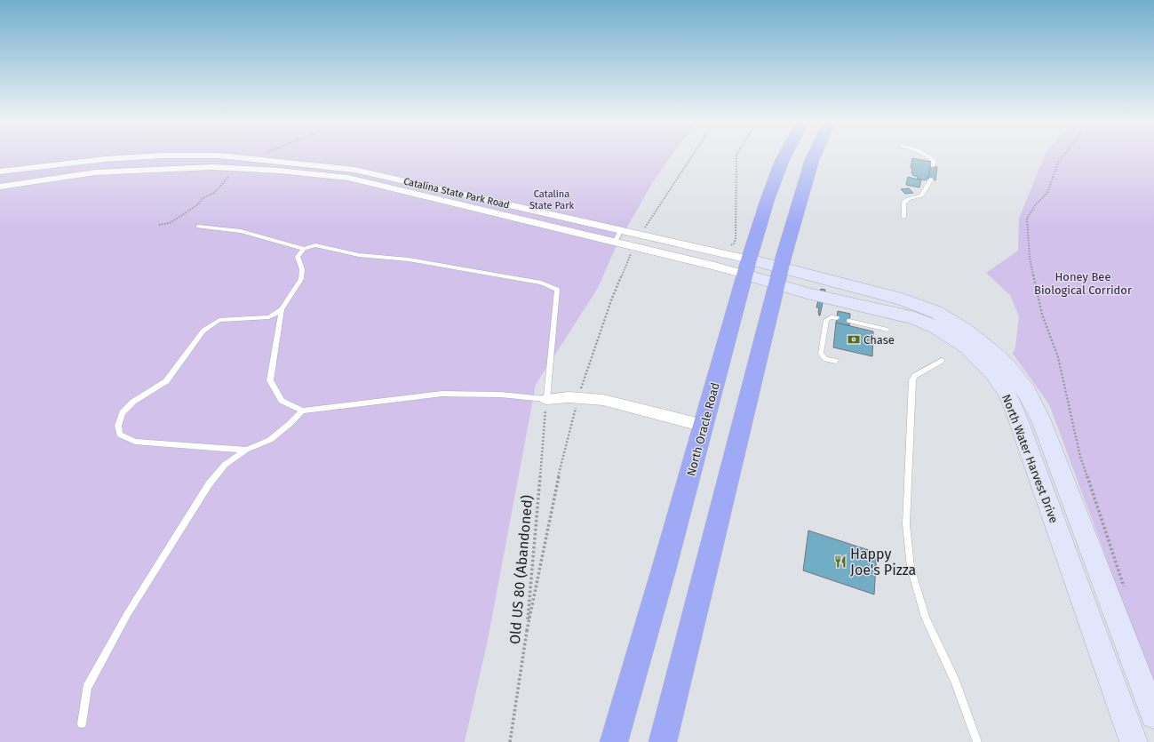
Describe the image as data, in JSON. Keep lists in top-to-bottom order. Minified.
{"streets":{"highway":["North Oracle Road"],"street":["Catalina State Park Road","North Water Harvest Drive"],"path":["Old US 80 (Abandoned)"]},"crossings":[["Catalina State Park Road","North Oracle Road"],["Catalina State Park Road","North Water Harvest Drive"],["North Oracle Road","North Water Harvest Drive"]],"parks":["Catalina State Park","Honey Bee Biological Corridor"],"places":{"bank":["Chase"],"restaurant":["Happy Joe's Pizza"]}}
